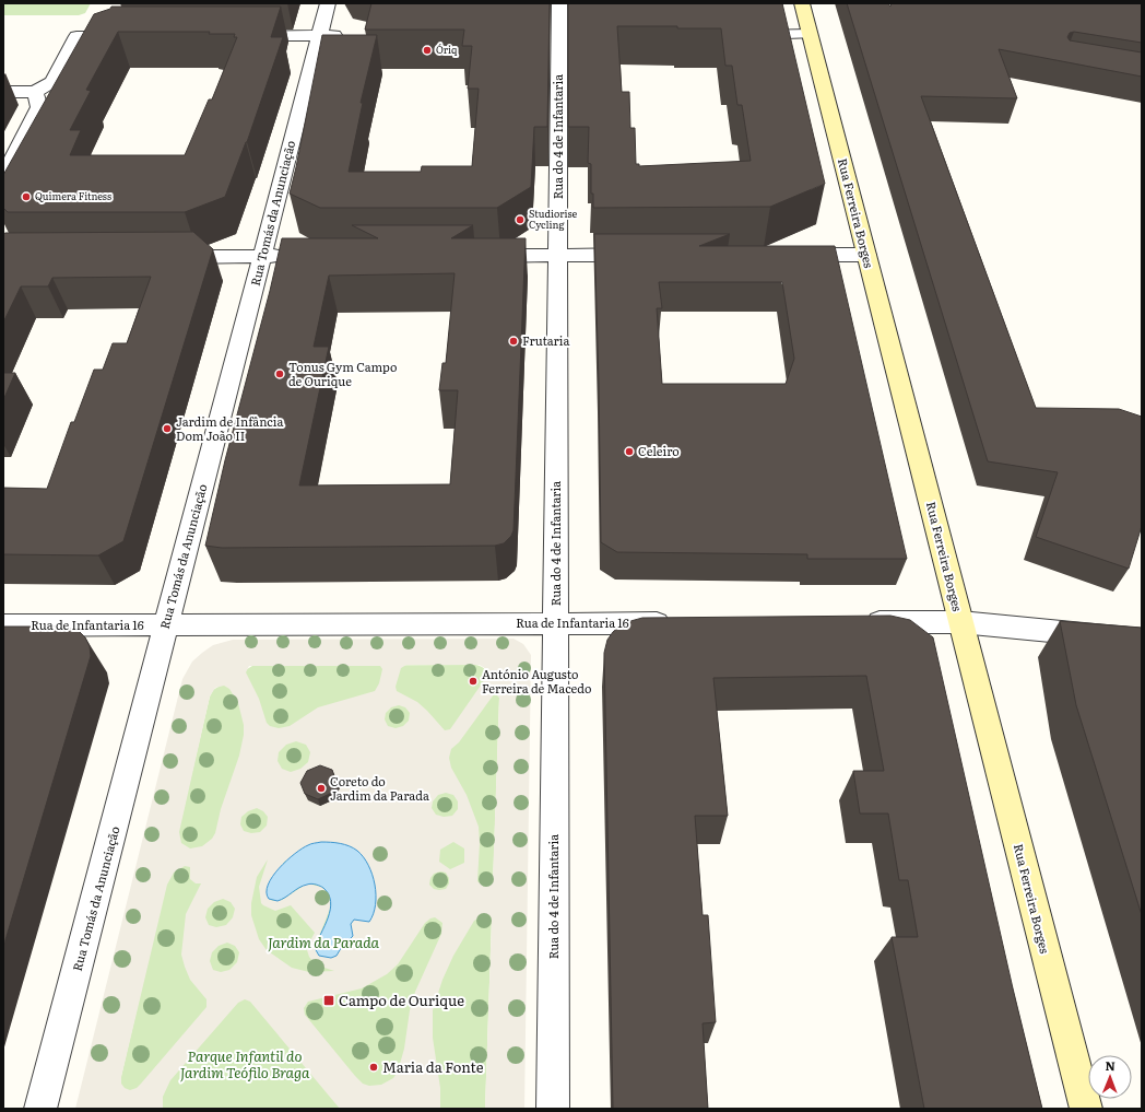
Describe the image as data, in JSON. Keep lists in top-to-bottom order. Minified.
{"streets":{"main road":["Rua Ferreira Borges"],"street":["Rua do 4 de Infantaria","Rua Tomás da Anunciação","Rua de Infantaria 16"]},"crossings":[["Rua do 4 de Infantaria","Rua de Infantaria 16"],["Rua Tomás da Anunciação","Rua de Infantaria 16"]],"parks":["Jardim da Parada","Parque Infantil do Jardim Teófilo Braga"],"places":{"other":["Óriq","Quimera Fitness","Studiorise Cycling","Frutaria","Tonus Gym Campo de Ourique","Jardim de Infância Dom João II","Celeiro","António Augusto Ferreira de Macedo","Coreto do Jardim da Parada","Maria da Fonte"],"transit":["Campo de Ourique"]},"north":"top"}
